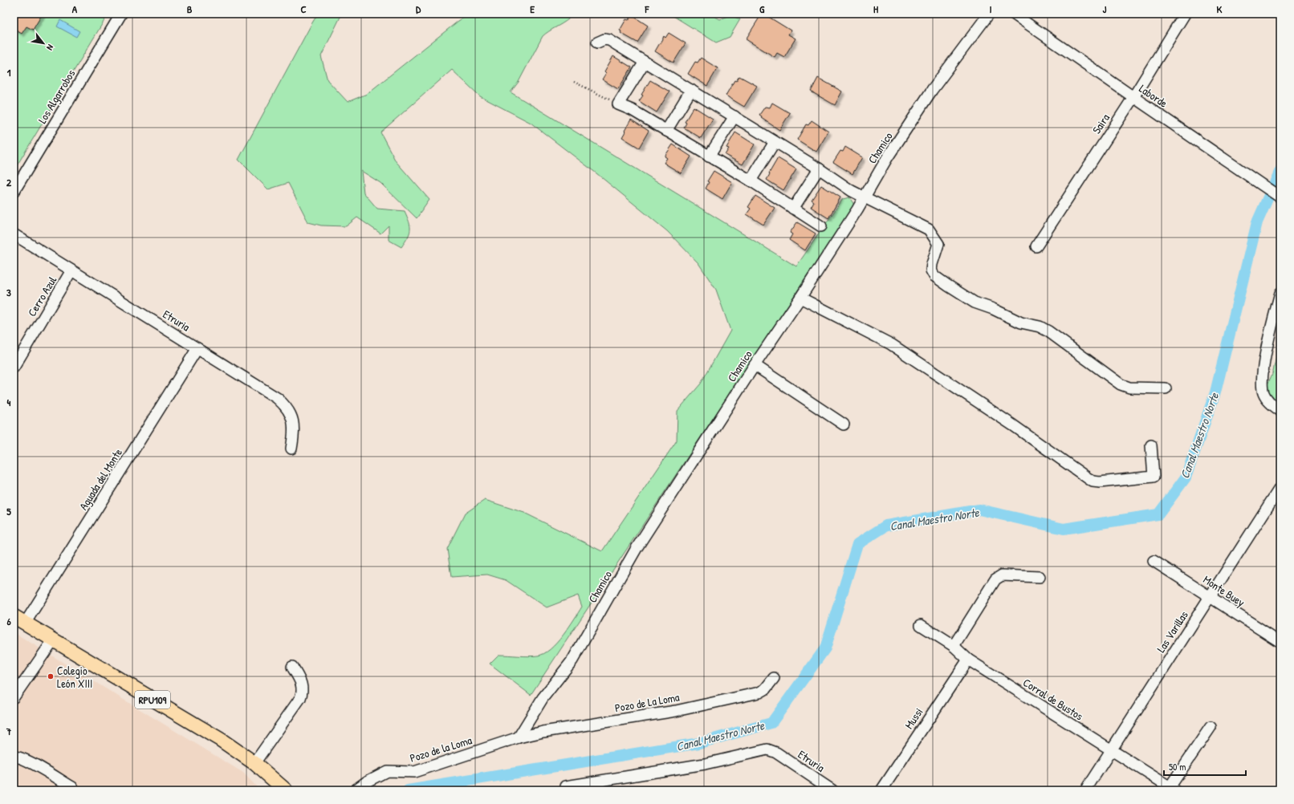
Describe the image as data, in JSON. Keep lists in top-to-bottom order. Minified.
{"streets":{"main road":["RPU109"],"street":["Laborde","Los Algarrobos","Saira","Chamico","Cerro Azul","Etruria","Aguada del Monte","Monte Buey","Las Varillas","Corral de Bustos","Pozo de La Loma","Mussi","Pozo de la Loma"]},"crossings":[["Laborde","Saira"],["Chamico","Pozo de La Loma"],["Chamico","Pozo de la Loma"],["Cerro Azul","Etruria"],["Etruria","Aguada del Monte"],["Aguada del Monte","RPU109"],["Monte Buey","Las Varillas"],["Las Varillas","Corral de Bustos"],["Corral de Bustos","Mussi"],["Pozo de La Loma","Pozo de la Loma"]],"water":["Canal Maestro Norte"],"places":["Colegio León XIII"],"scale_bar":"50 m","north":"bottom right","grid":{"columns":["A","B","C","D","E","F","G","H","I","J","K"],"rows":["1","2","3","4","5","6","7"]}}
